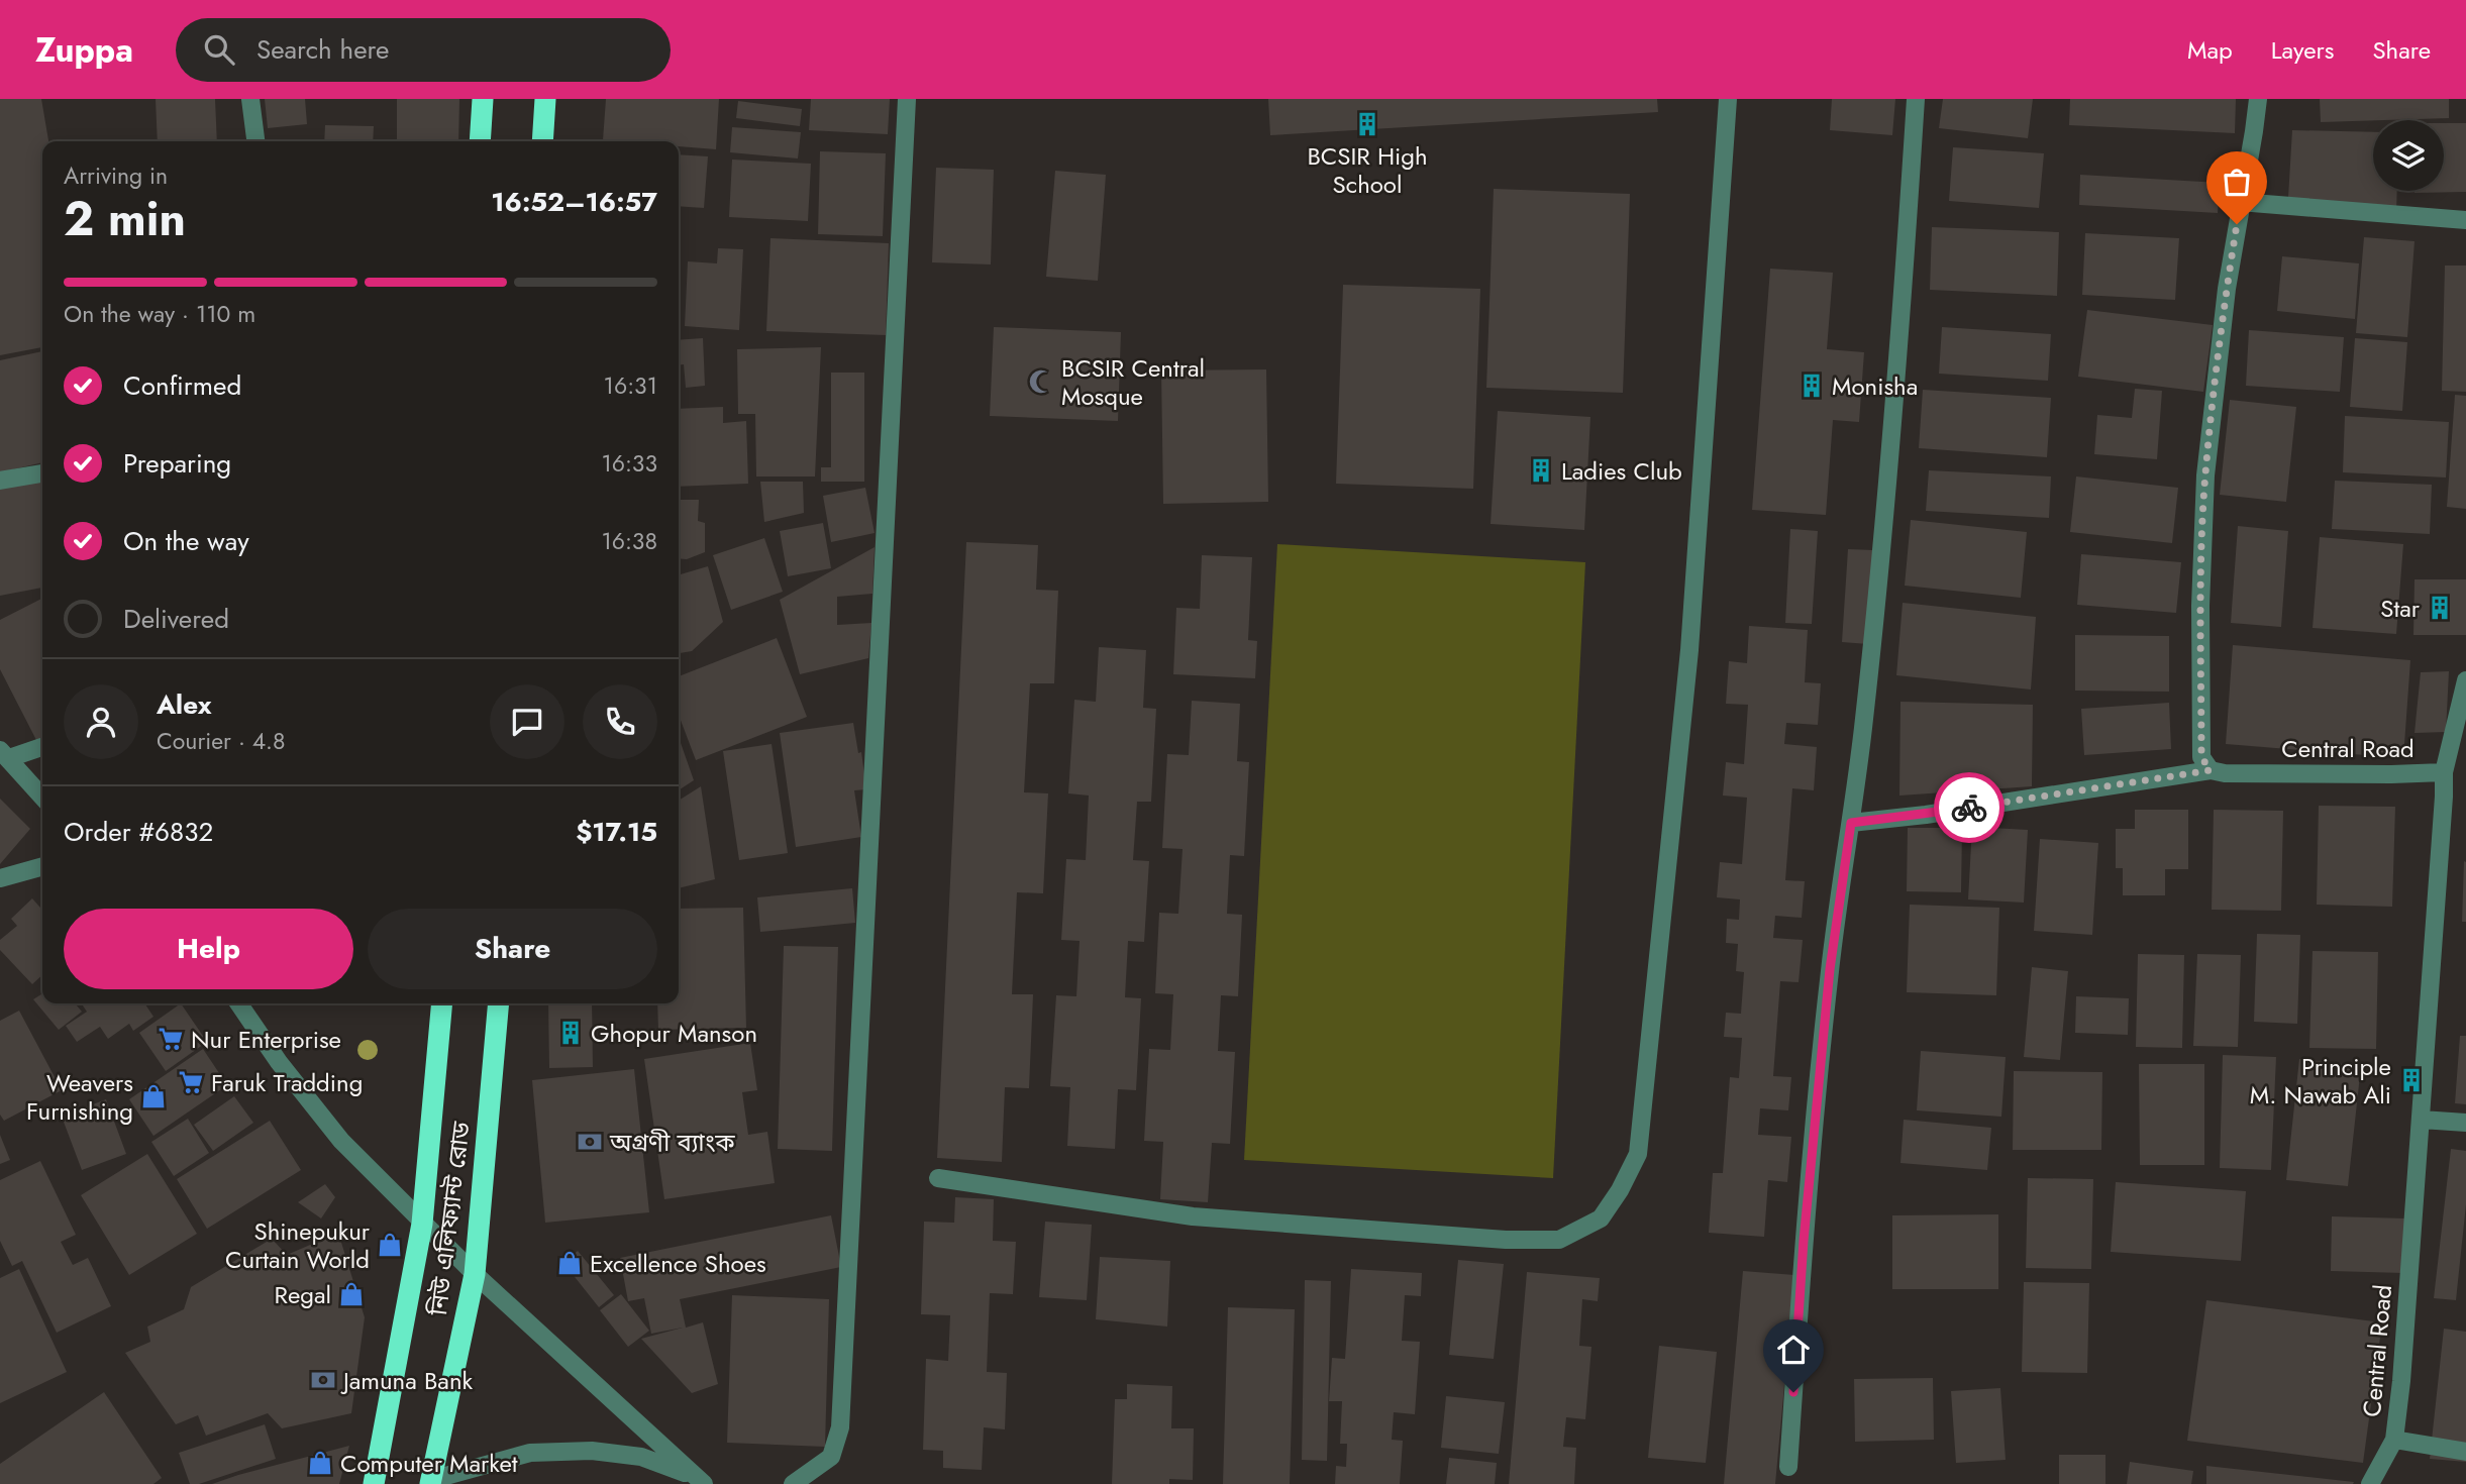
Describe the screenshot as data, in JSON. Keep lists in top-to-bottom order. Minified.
{"streets":{"highway":["নিউ এলিফ্যান্ট রোড"],"street":["Central Road"]},"places":{"building":["BCSIR High School","Monisha","Ladies Club","Star","Ghopur Manson","Principle M. Nawab Ali"],"mosque":["BCSIR Central Mosque"],"supermarket":["Nur Enterprise","Faruk Tradding"],"shop":["Weavers Furnishing","Shinepukur Curtain World","Excellence Shoes","Regal","Computer Market"],"bank":["অগ্রণী ব্যাংক","Jamuna Bank"]},"page":{"header":"Zuppa","search":"Search here","nav":["Map","Layers","Share"],"heading":["2 min","Arriving in","16:52–16:57"],"panel":["Alex","Courier · 4.8","Order #6832","$17.15"],"bar":"On the way · 110 m","list":[["Confirmed","16:31"],["Preparing","16:33"],["On the way","16:38"],"Delivered"],"buttons":["Help","Share"]}}
